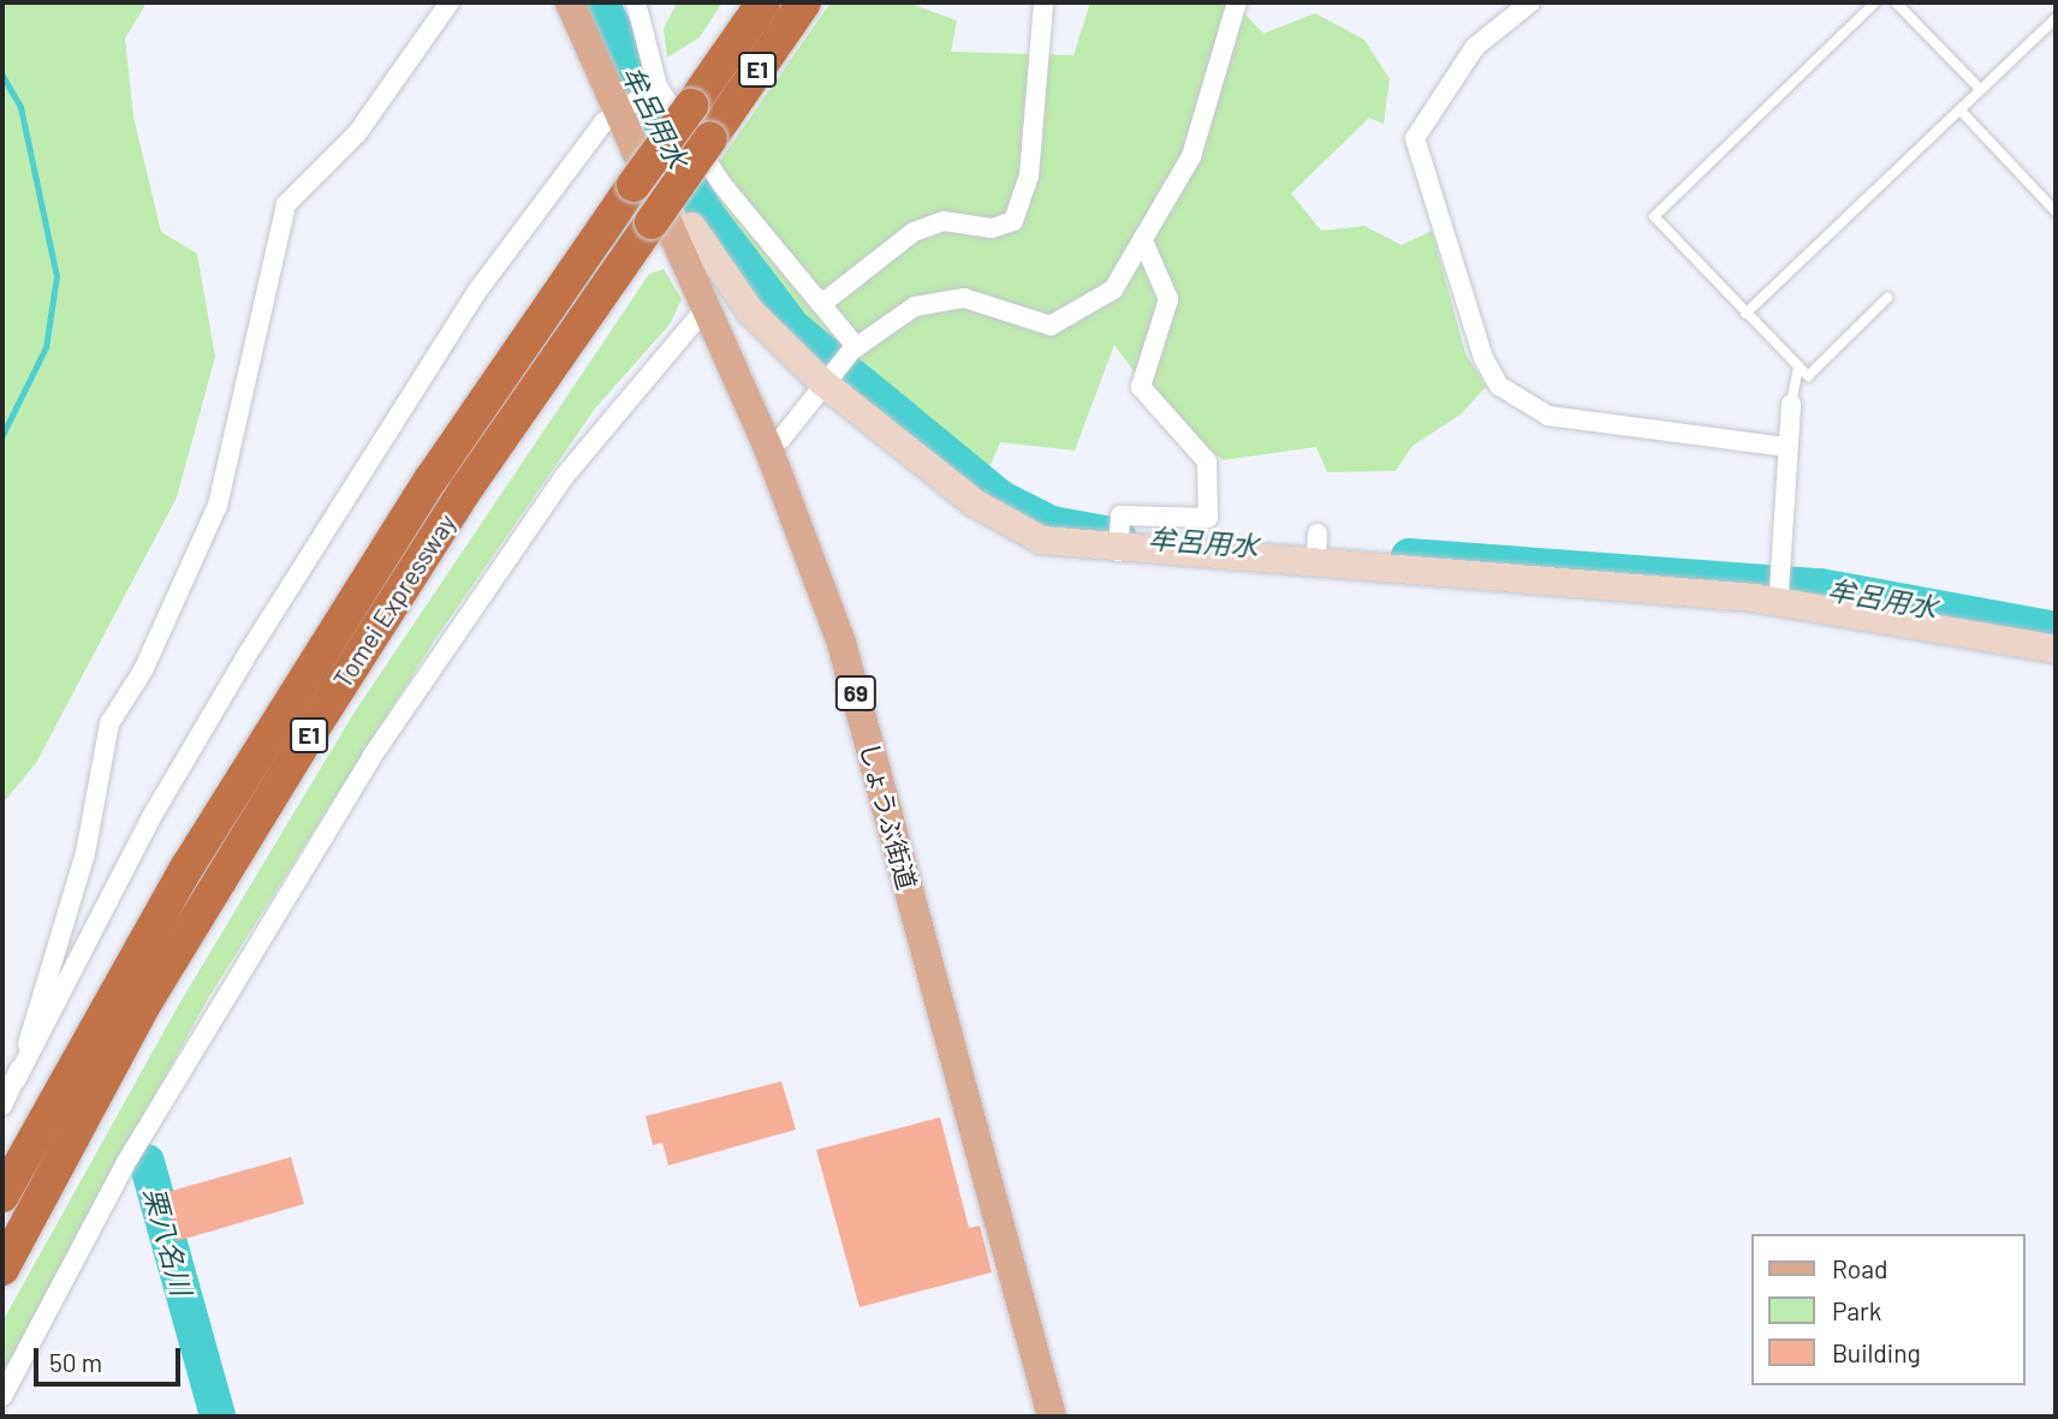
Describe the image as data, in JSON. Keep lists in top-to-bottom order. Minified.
{"streets":{"highway":["E1","Tomei Expressway"],"main road":["69","しょうぶ街道"]},"crossings":[["Tomei Expressway","しょうぶ街道"]],"water":["牟呂用水","栗八名川"],"legend":["Road","Park","Building"],"scale_bar":"50 m"}
